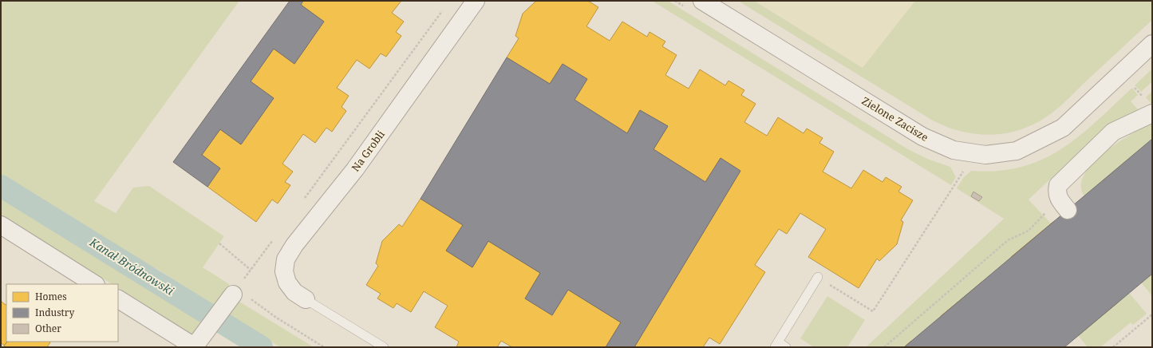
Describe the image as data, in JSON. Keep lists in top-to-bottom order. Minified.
{"streets":{"street":["Zielone Zacisze","Na Grobli"]},"water":["Kanał Bródnowski"],"legend":["Homes","Industry","Other"]}
